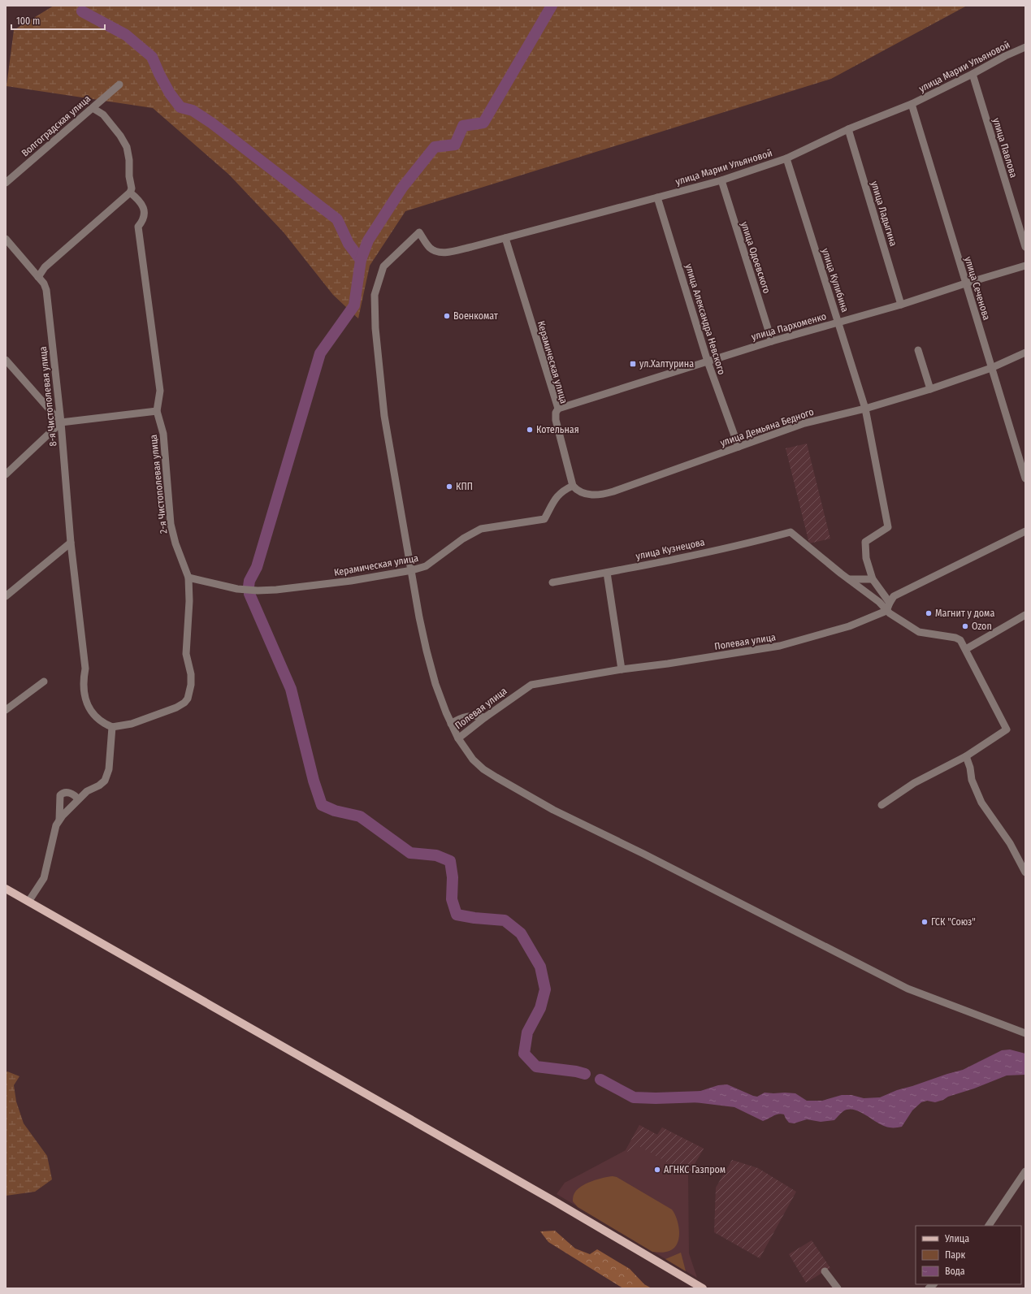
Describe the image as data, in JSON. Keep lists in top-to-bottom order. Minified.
{"streets":{"street":["улица Марии Ульяновой","Волгоградская улица","улица Павлова","улица Ладыгина","улица Одоевского","улица Кулибина","улица Сеченова","улица Александра Невского","улица Пархоменко","Керамическая улица","8-я Чистополевая улица","улица Демьяна Бедного","2-я Чистополевая улица","улица Кузнецова","Полевая улица"]},"crossings":[["улица Марии Ульяновой","улица Павлова"],["улица Марии Ульяновой","улица Ладыгина"],["улица Марии Ульяновой","улица Одоевского"],["улица Марии Ульяновой","улица Кулибина"],["улица Марии Ульяновой","улица Сеченова"],["улица Марии Ульяновой","улица Александра Невского"],["улица Марии Ульяновой","Керамическая улица"],["улица Ладыгина","улица Пархоменко"],["улица Одоевского","улица Пархоменко"],["улица Кулибина","улица Пархоменко"],["улица Кулибина","улица Демьяна Бедного"],["улица Сеченова","улица Пархоменко"],["улица Сеченова","улица Демьяна Бедного"],["улица Александра Невского","улица Пархоменко"],["улица Александра Невского","улица Демьяна Бедного"],["улица Пархоменко","Керамическая улица"],["Керамическая улица","улица Демьяна Бедного"],["Керамическая улица","2-я Чистополевая улица"],["8-я Чистополевая улица","2-я Чистополевая улица"]],"places":{"other":["Военкомат","Котельная","КПП","Магнит у дома","Ozon","ГСК \"Союз\"","АГНКС Газпром"],"transit":["ул.Халтурина"]},"legend":["Улица","Парк","Вода"],"scale_bar":"100 m"}
